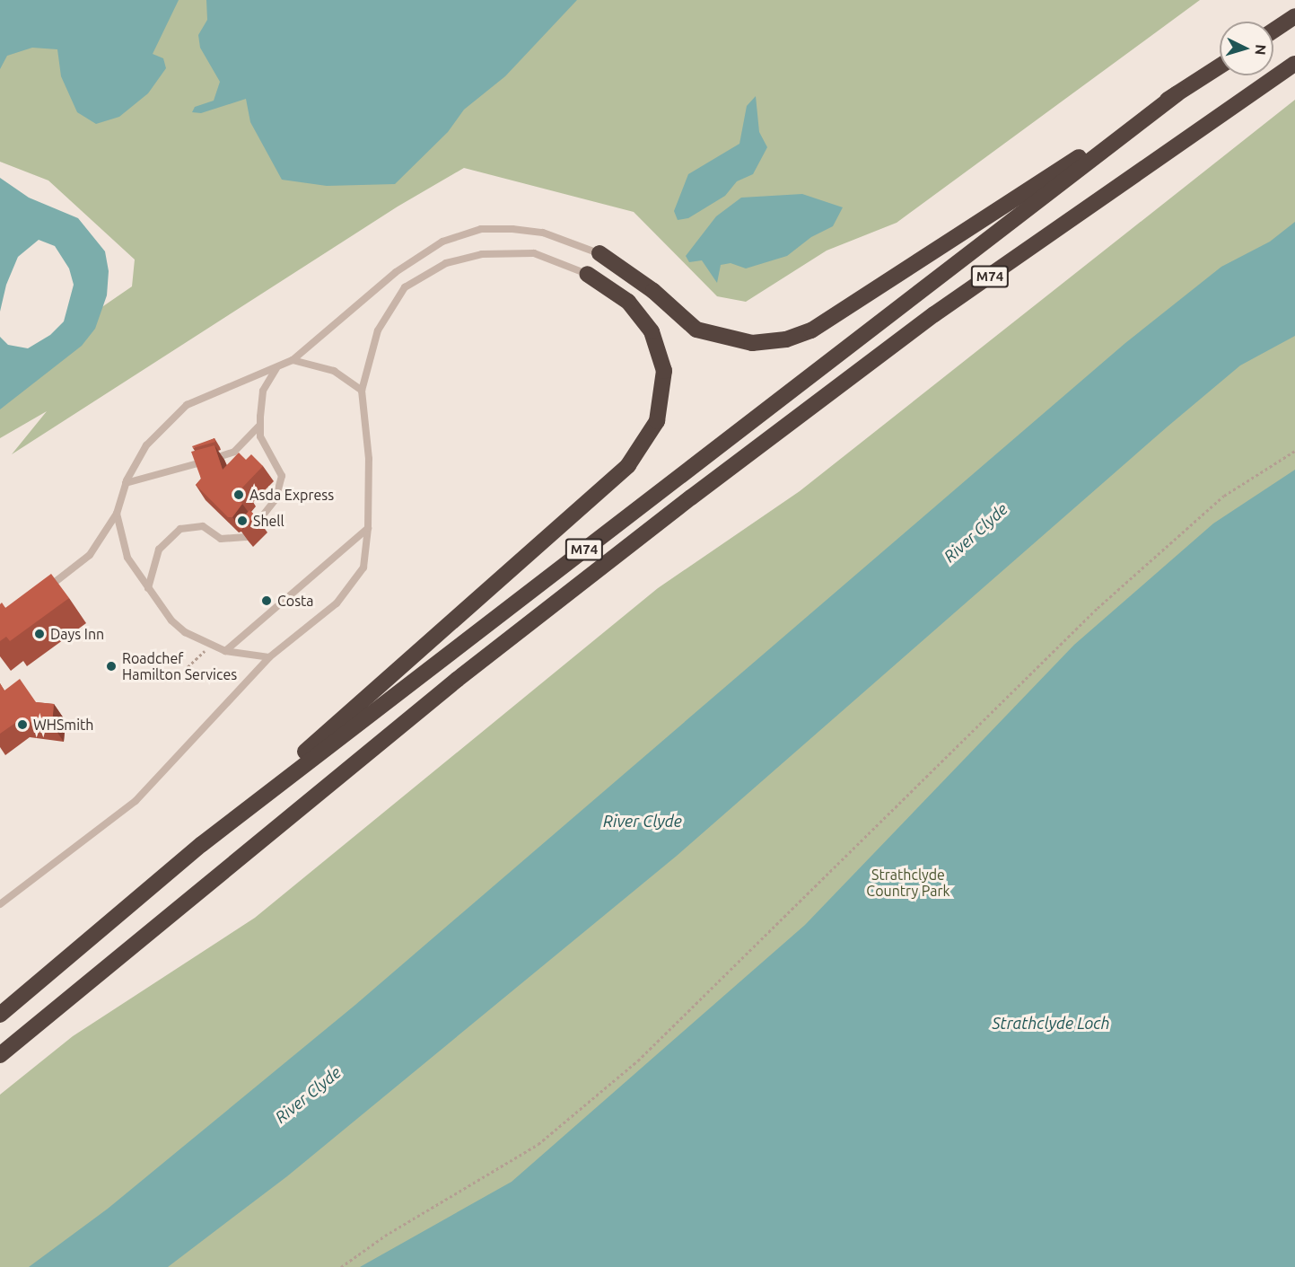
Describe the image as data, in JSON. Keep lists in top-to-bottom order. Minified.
{"streets":{"highway":["M74"]},"water":["River Clyde","Strathclyde Loch"],"parks":["Strathclyde Country Park"],"places":["Asda Express","Shell","Costa","Days Inn","Roadchef Hamilton Services","WHSmith"],"north":"right"}
